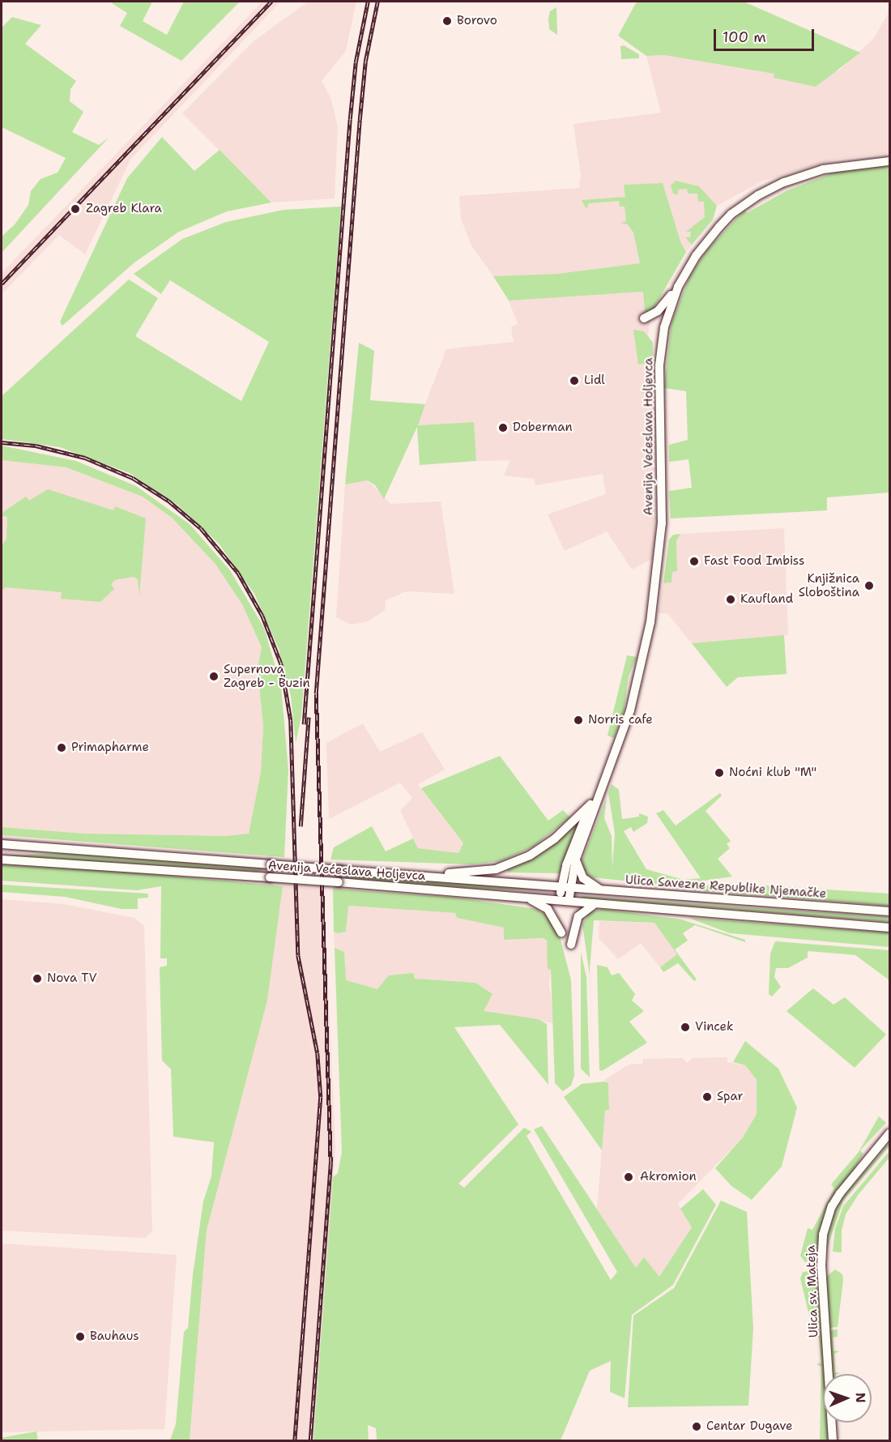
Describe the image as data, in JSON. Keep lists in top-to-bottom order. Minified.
{"streets":{"main road":["Avenija Većeslava Holjevca","Ulica Savezne Republike Njemačke","Ulica sv. Mateja"]},"crossings":[["Avenija Većeslava Holjevca","Ulica Savezne Republike Njemačke"]],"places":["Borovo","Zagreb Klara","Lidl","Doberman","Fast Food Imbiss","Knjižnica Sloboština","Kaufland","Supernova Zagreb - Buzin","Norris cafe","Primapharme","Noćni klub \"M\"","Nova TV","Vincek","Spar","Akromion","Bauhaus","Centar Dugave"],"scale_bar":"100 m","north":"right"}
